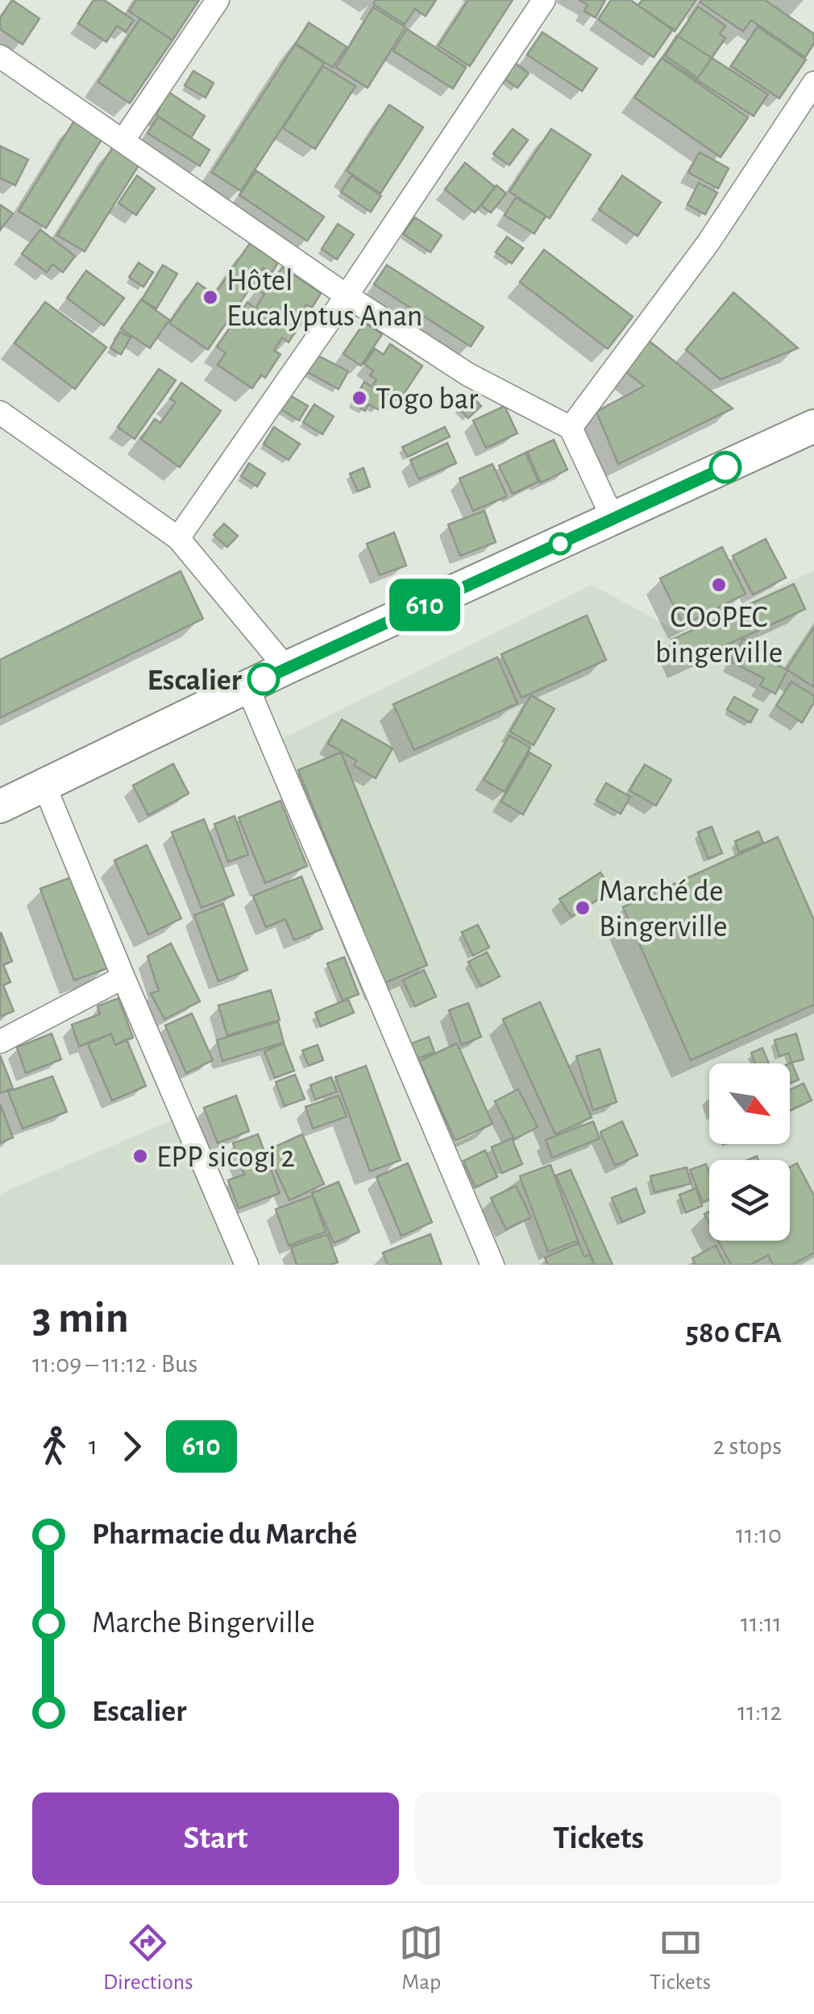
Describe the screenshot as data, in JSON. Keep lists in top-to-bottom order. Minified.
{"places":["Hôtel Eucalyptus Anan","Togo bar","CO0PEC bingerville","Escalier","Marché de Bingerville","EPP sicogi 2"],"lines":["bus line 610"],"north":"bottom right","page":{"on_map":"610","heading":["3 min","11:09 – 11:12 · Bus","580 CFA"],"legs":["1","610","2 stops"],"list":[{"name":"Pharmacie du Marché","value":"11:10"},{"name":"Marche Bingerville","value":"11:11"},{"name":"Escalier","value":"11:12"}],"buttons":["Start","Tickets"],"tabs":["Directions","Map","Tickets"]}}
